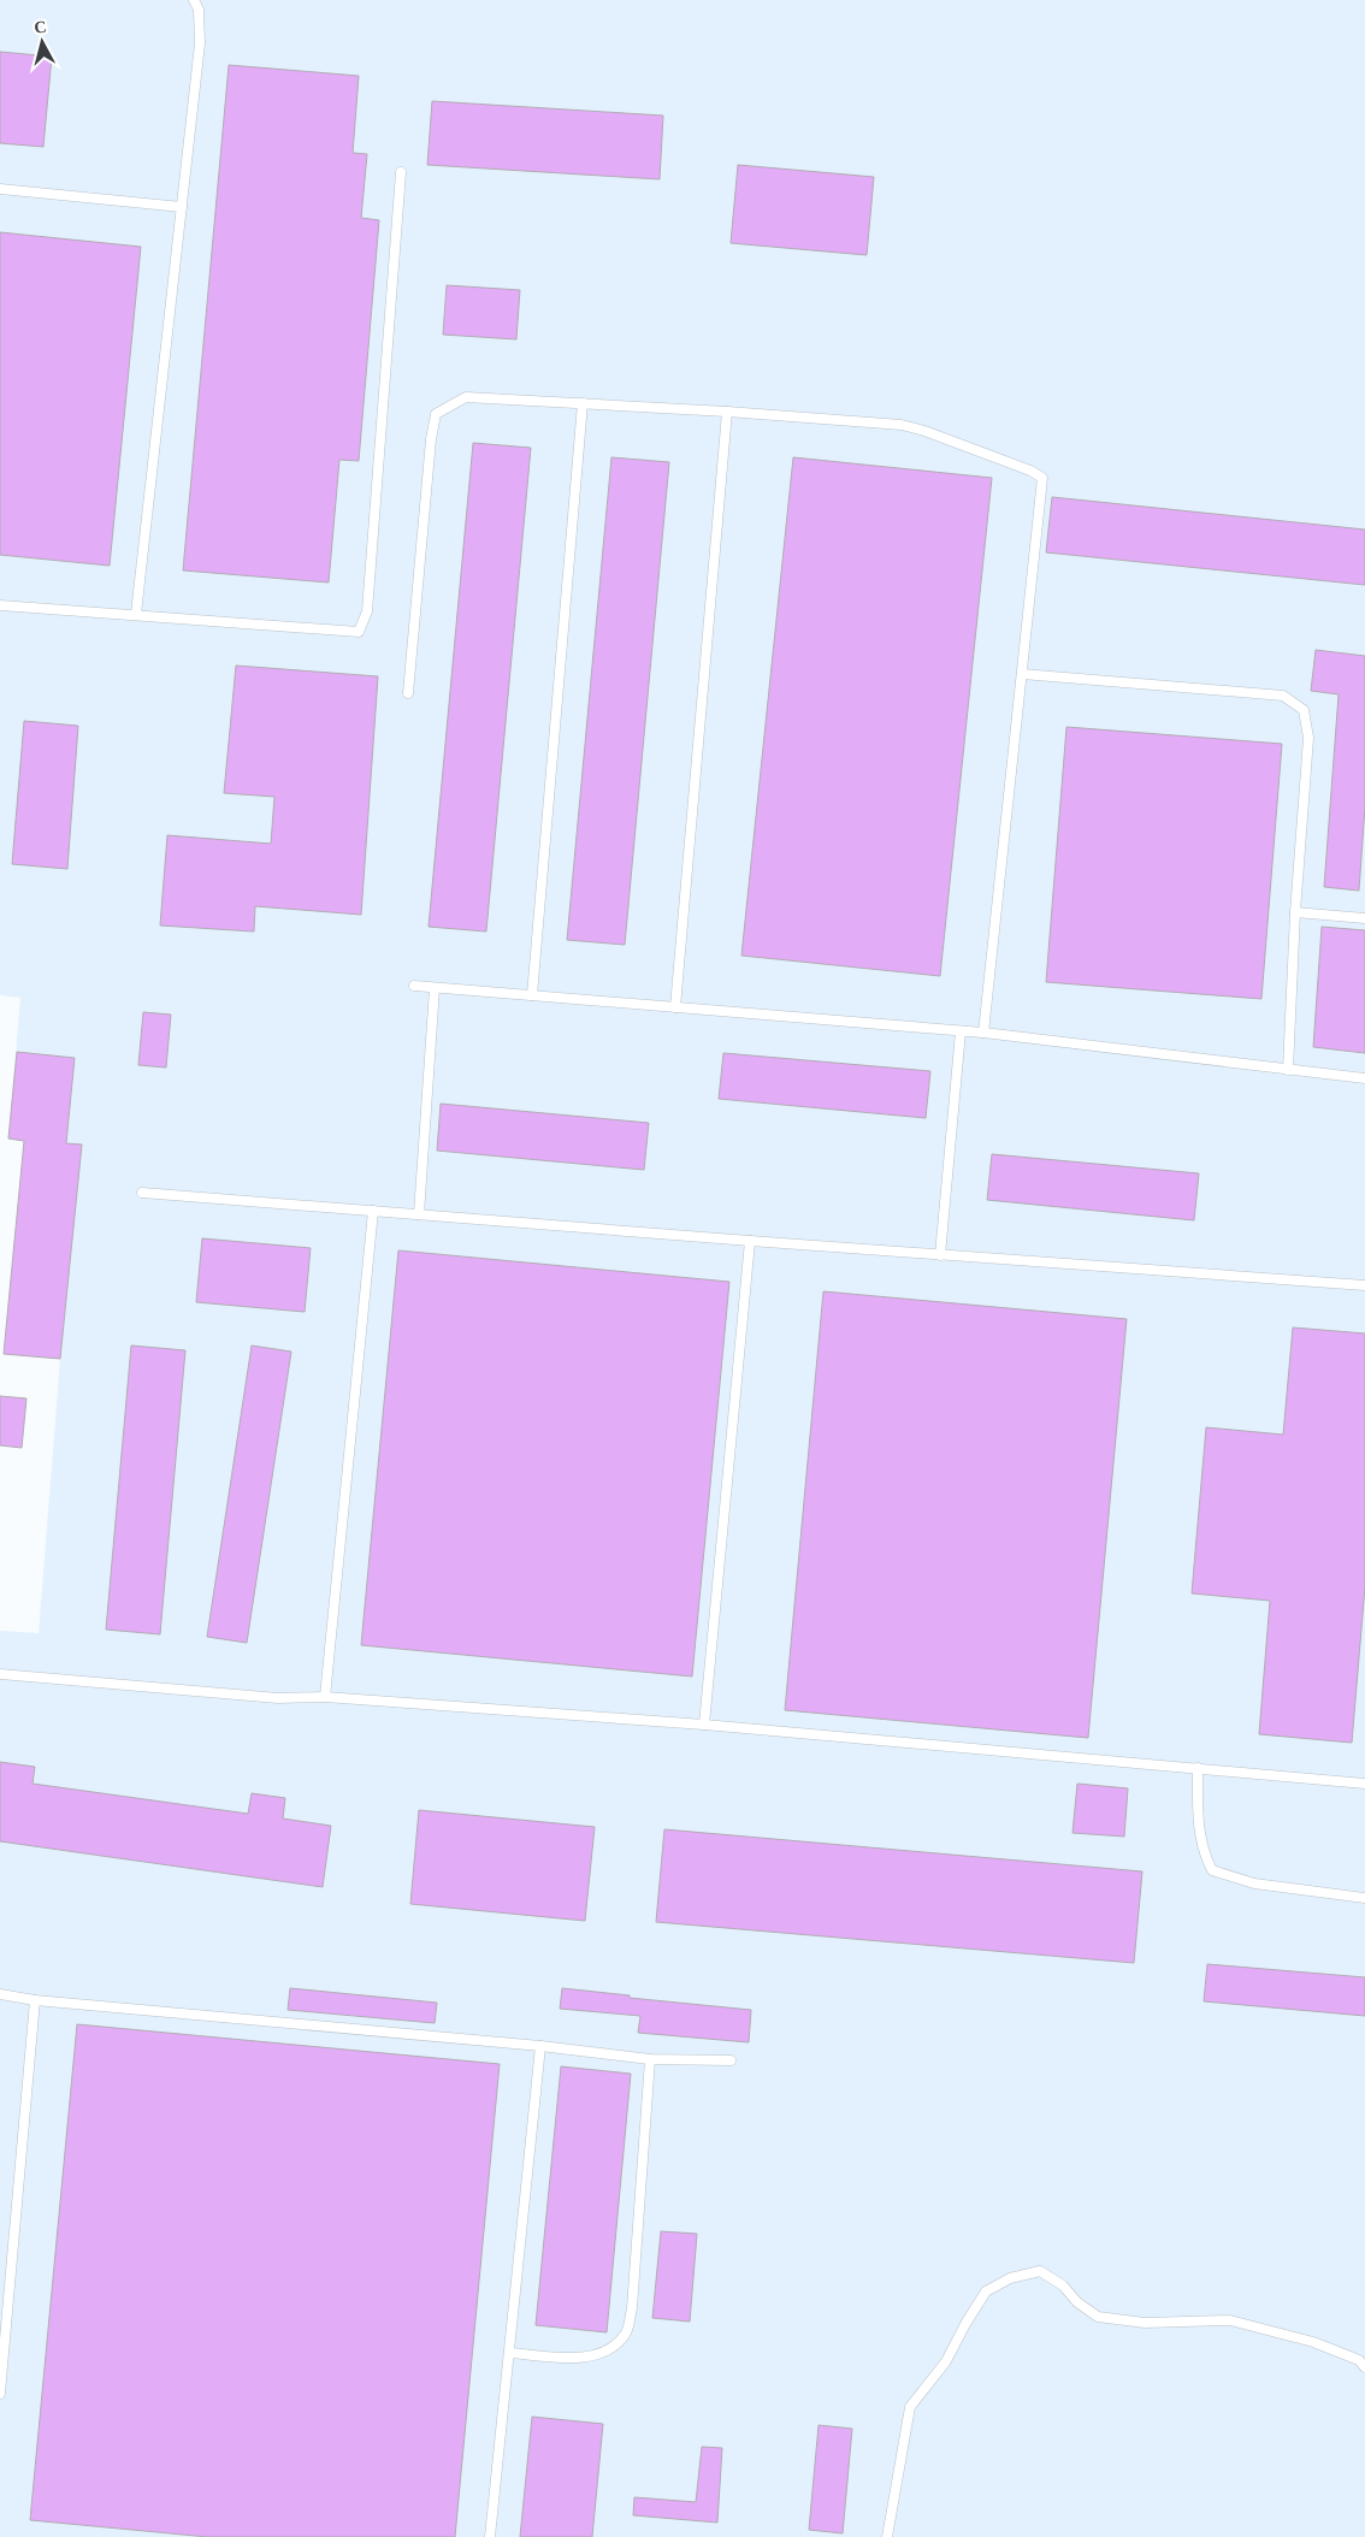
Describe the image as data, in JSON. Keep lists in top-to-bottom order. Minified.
{"north":"top"}
